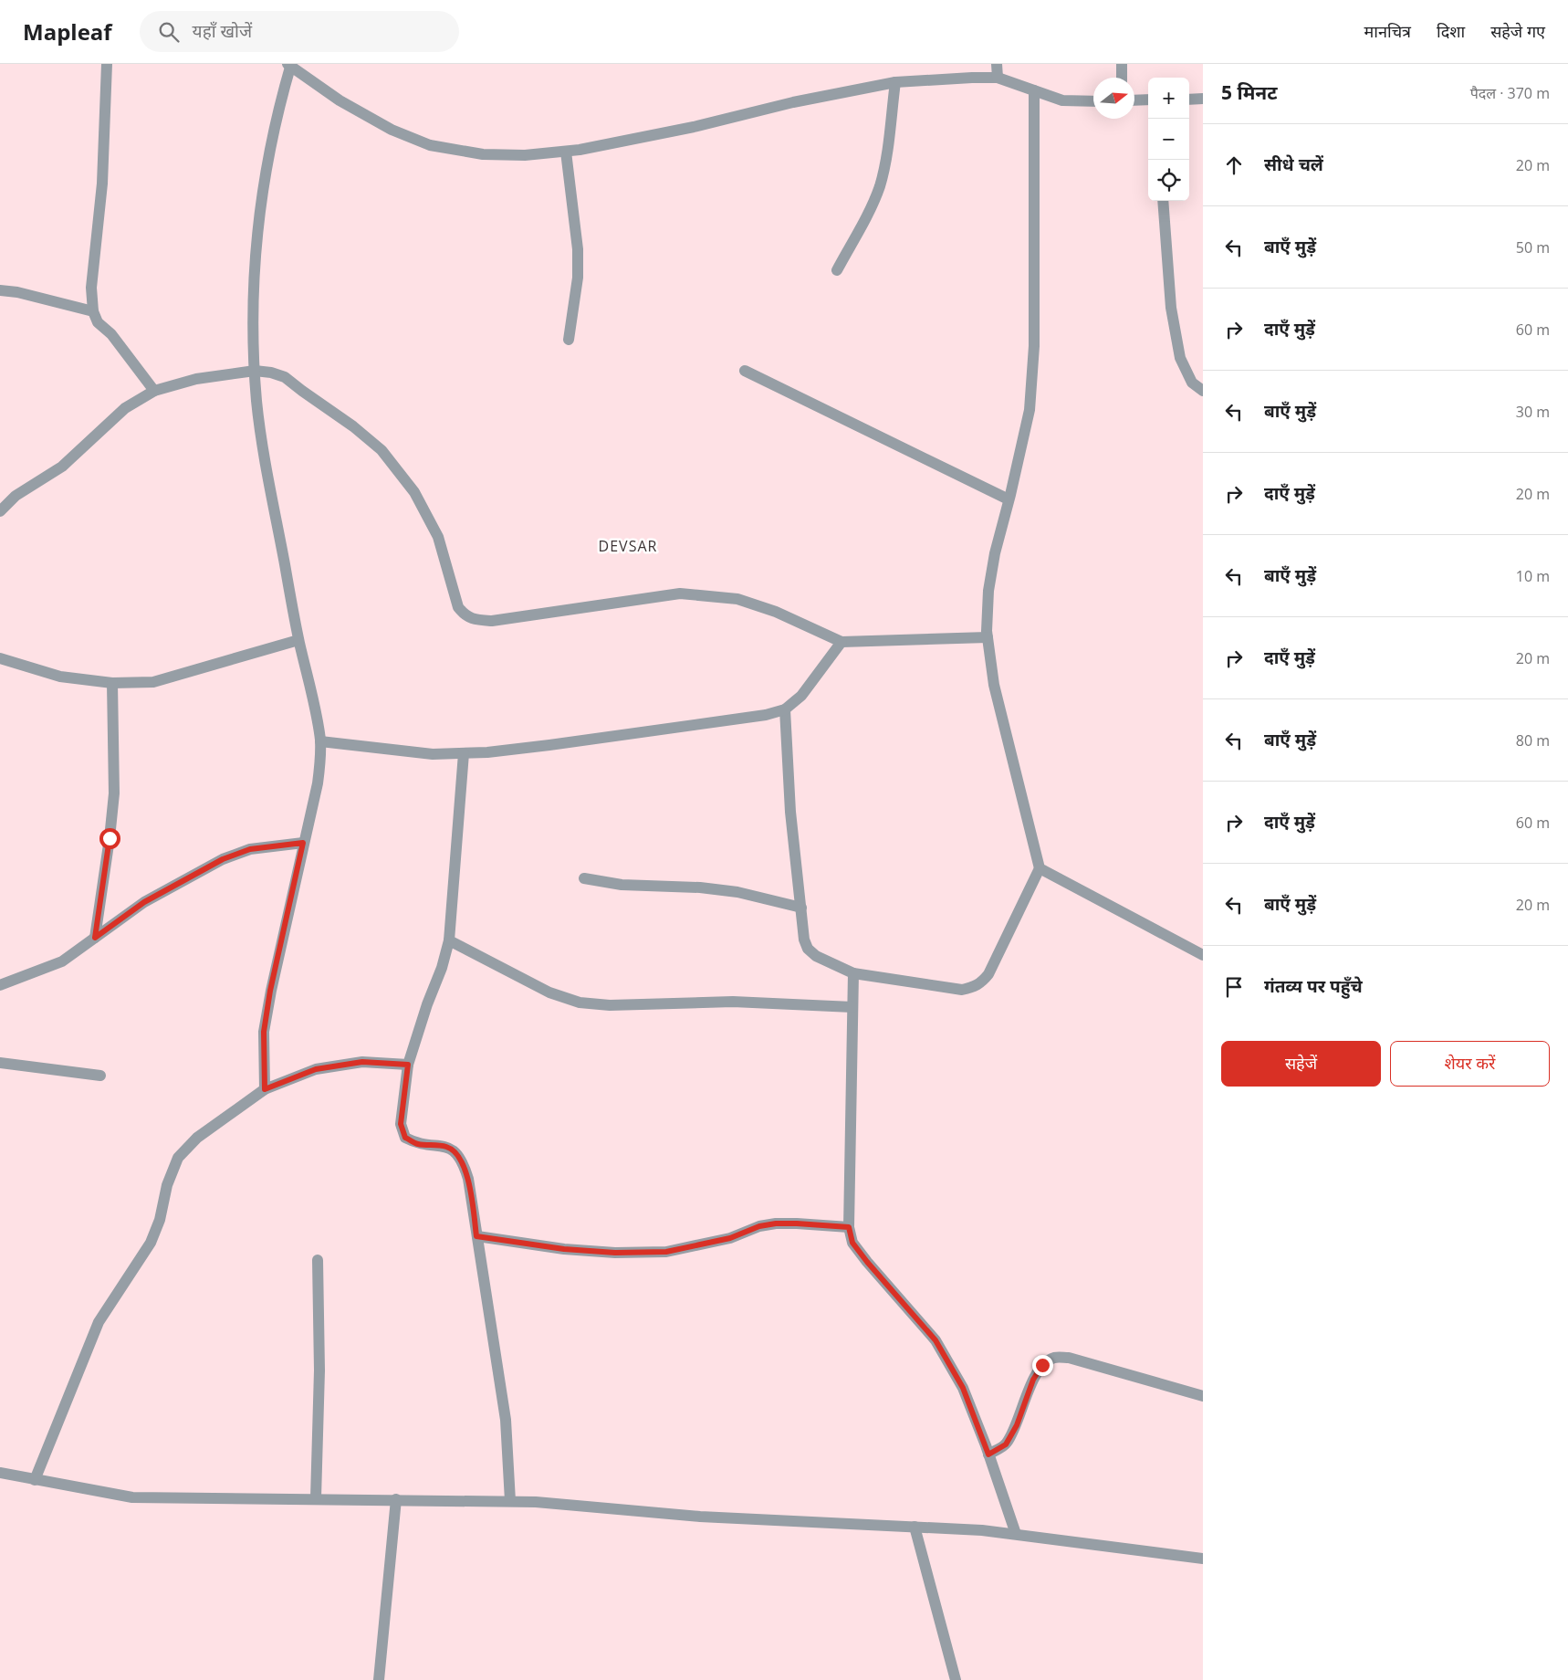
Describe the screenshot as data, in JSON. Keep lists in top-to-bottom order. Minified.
{"districts":["DEVSAR"],"north":"right","page":{"header":"Mapleaf","search":"यहाँ खोजें","nav":["मानचित्र","दिशा","सहेजे गए"],"heading":["5 मिनट","पैदल · 370 m"],"map_buttons":["+","−"],"list":[["सीधे चलें","20 m"],["बाएँ मुड़ें","50 m"],["दाएँ मुड़ें","60 m"],["बाएँ मुड़ें","30 m"],["दाएँ मुड़ें","20 m"],["बाएँ मुड़ें","10 m"],["दाएँ मुड़ें","20 m"],["बाएँ मुड़ें","80 m"],["दाएँ मुड़ें","60 m"],["बाएँ मुड़ें","20 m"],"गंतव्य पर पहुँचे"],"buttons":["सहेजें","शेयर करें"]}}
